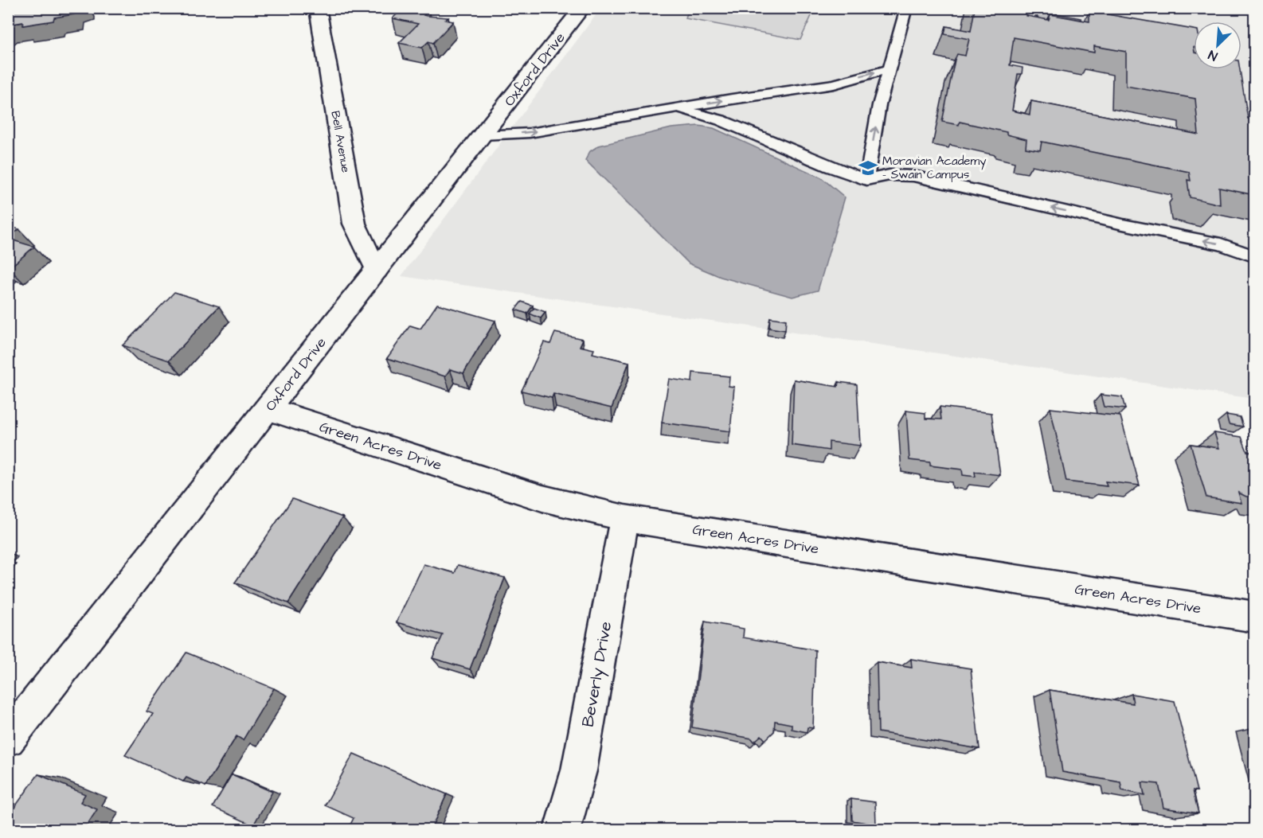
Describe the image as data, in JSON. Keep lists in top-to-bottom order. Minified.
{"streets":{"street":["Oxford Drive","Bell Avenue","Green Acres Drive","Beverly Drive"]},"crossings":[["Oxford Drive","Bell Avenue"],["Oxford Drive","Green Acres Drive"],["Green Acres Drive","Beverly Drive"]],"places":{"school or university":["Moravian Academy - Swain Campus"]},"north":"bottom left"}
